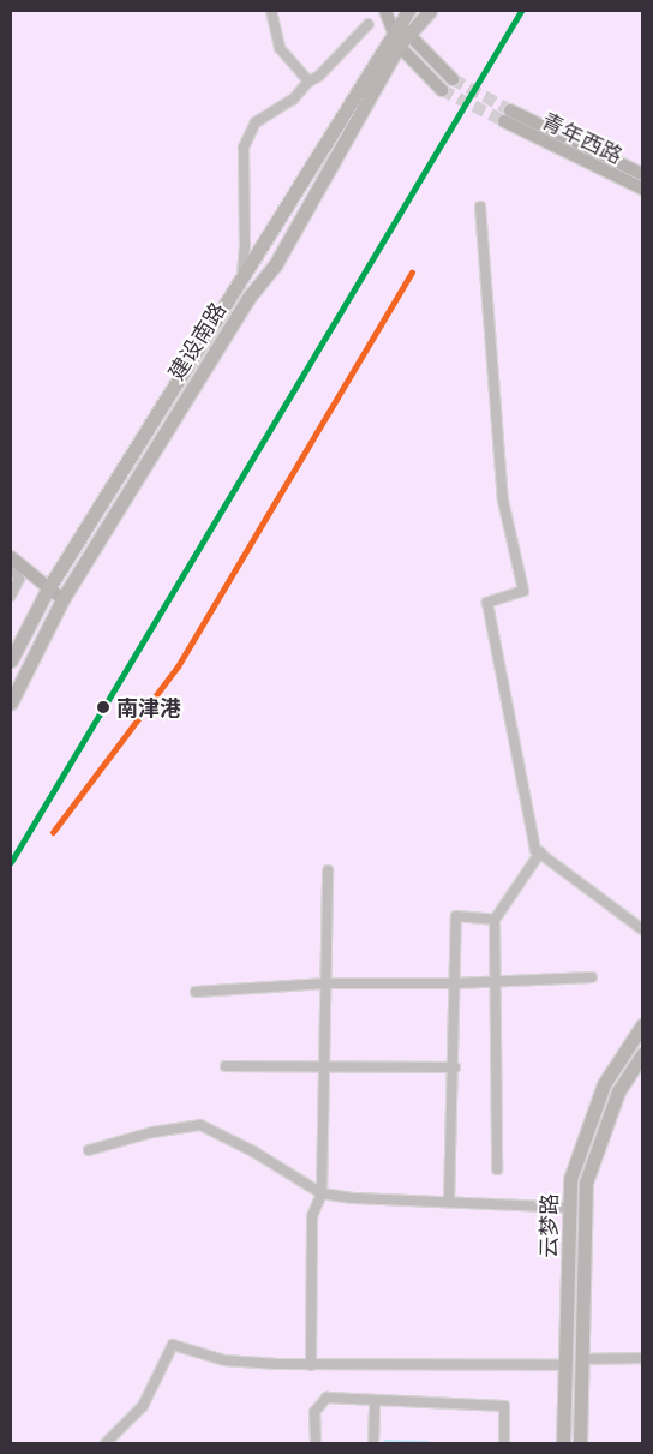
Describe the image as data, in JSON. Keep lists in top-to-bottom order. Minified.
{"streets":{"main road":["青年西路","建设南路","云梦路"]},"places":["南津港"]}
